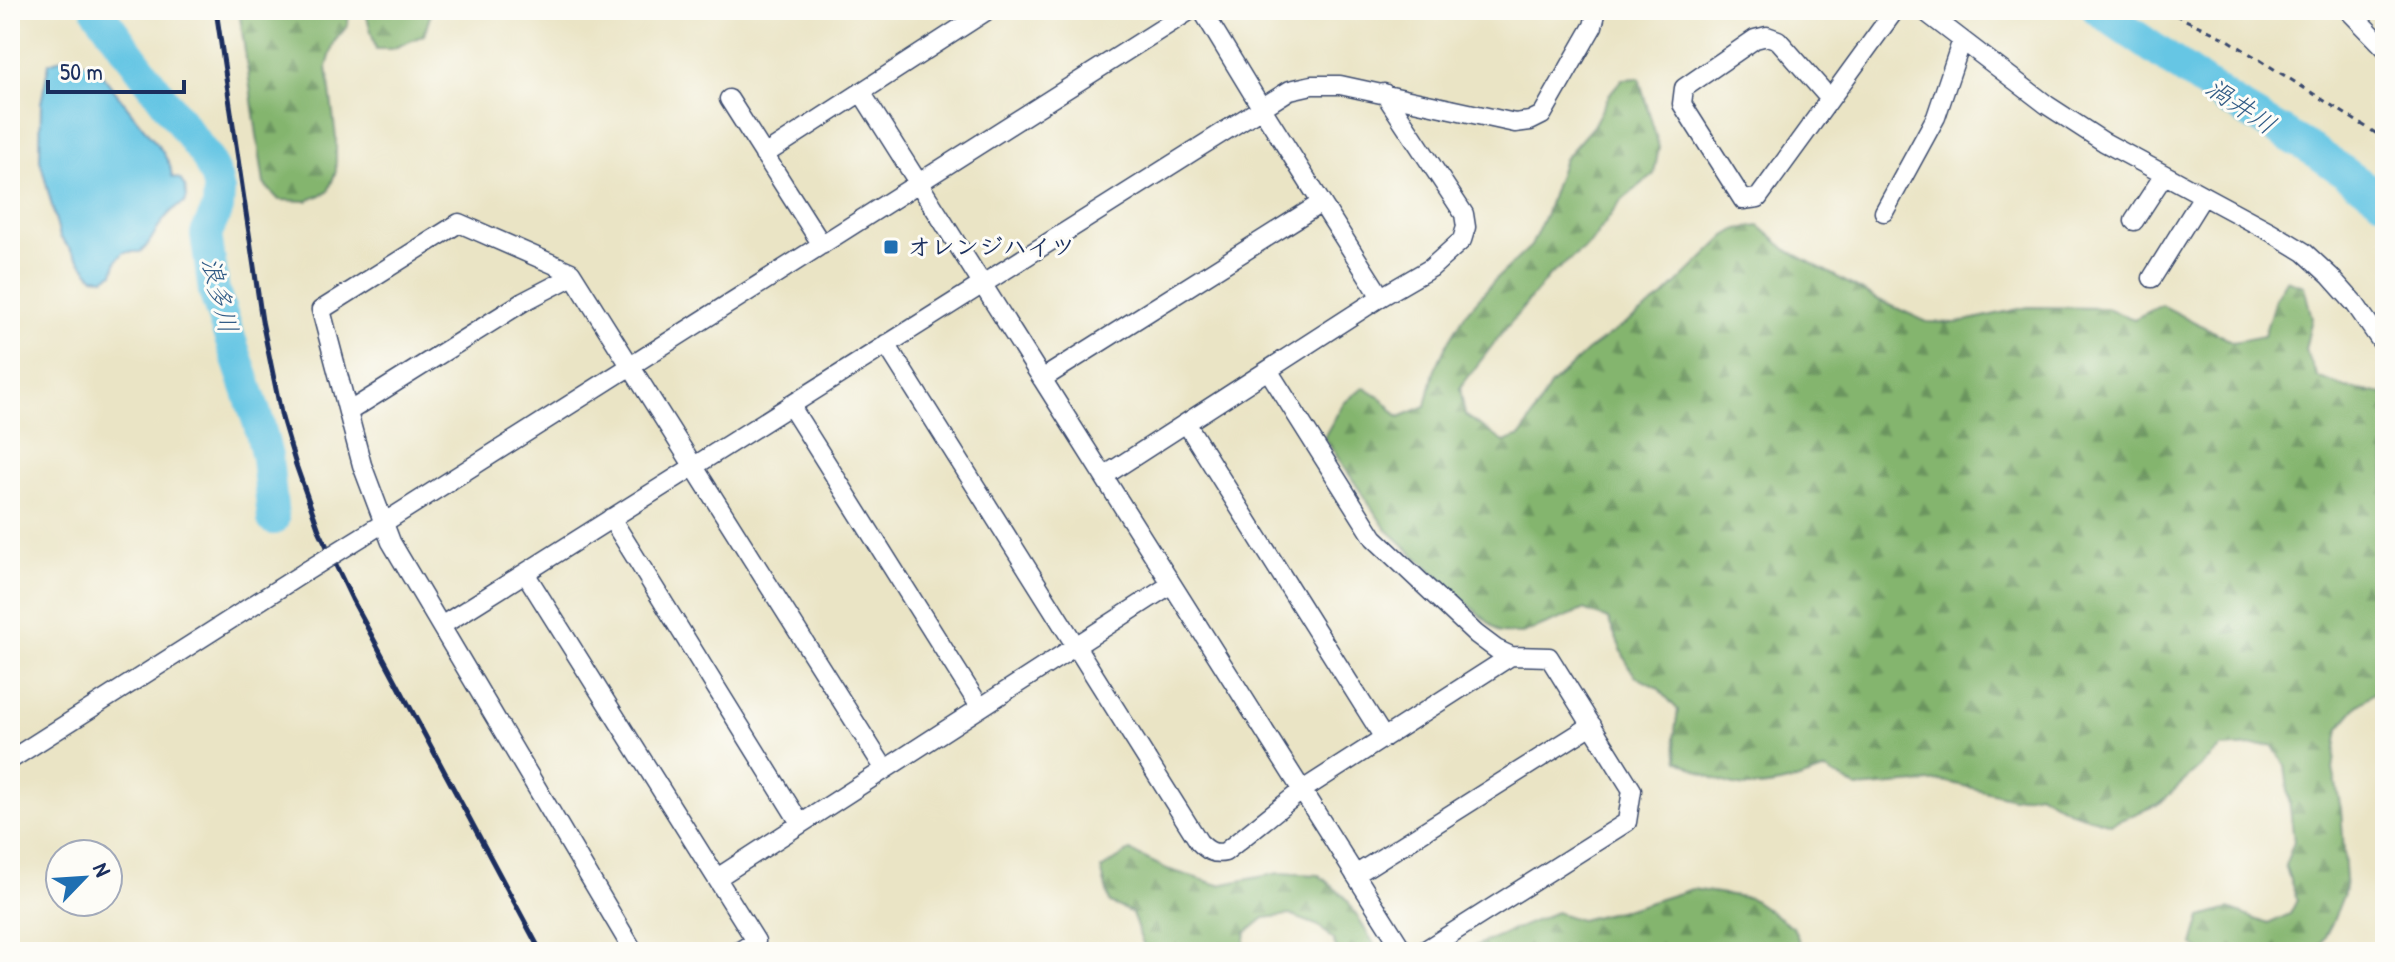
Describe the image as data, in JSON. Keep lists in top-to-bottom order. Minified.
{"water":["渦井川","浪多川"],"places":{"transit":["オレンジハイツ"]},"scale_bar":"50 m","north":"top right"}
